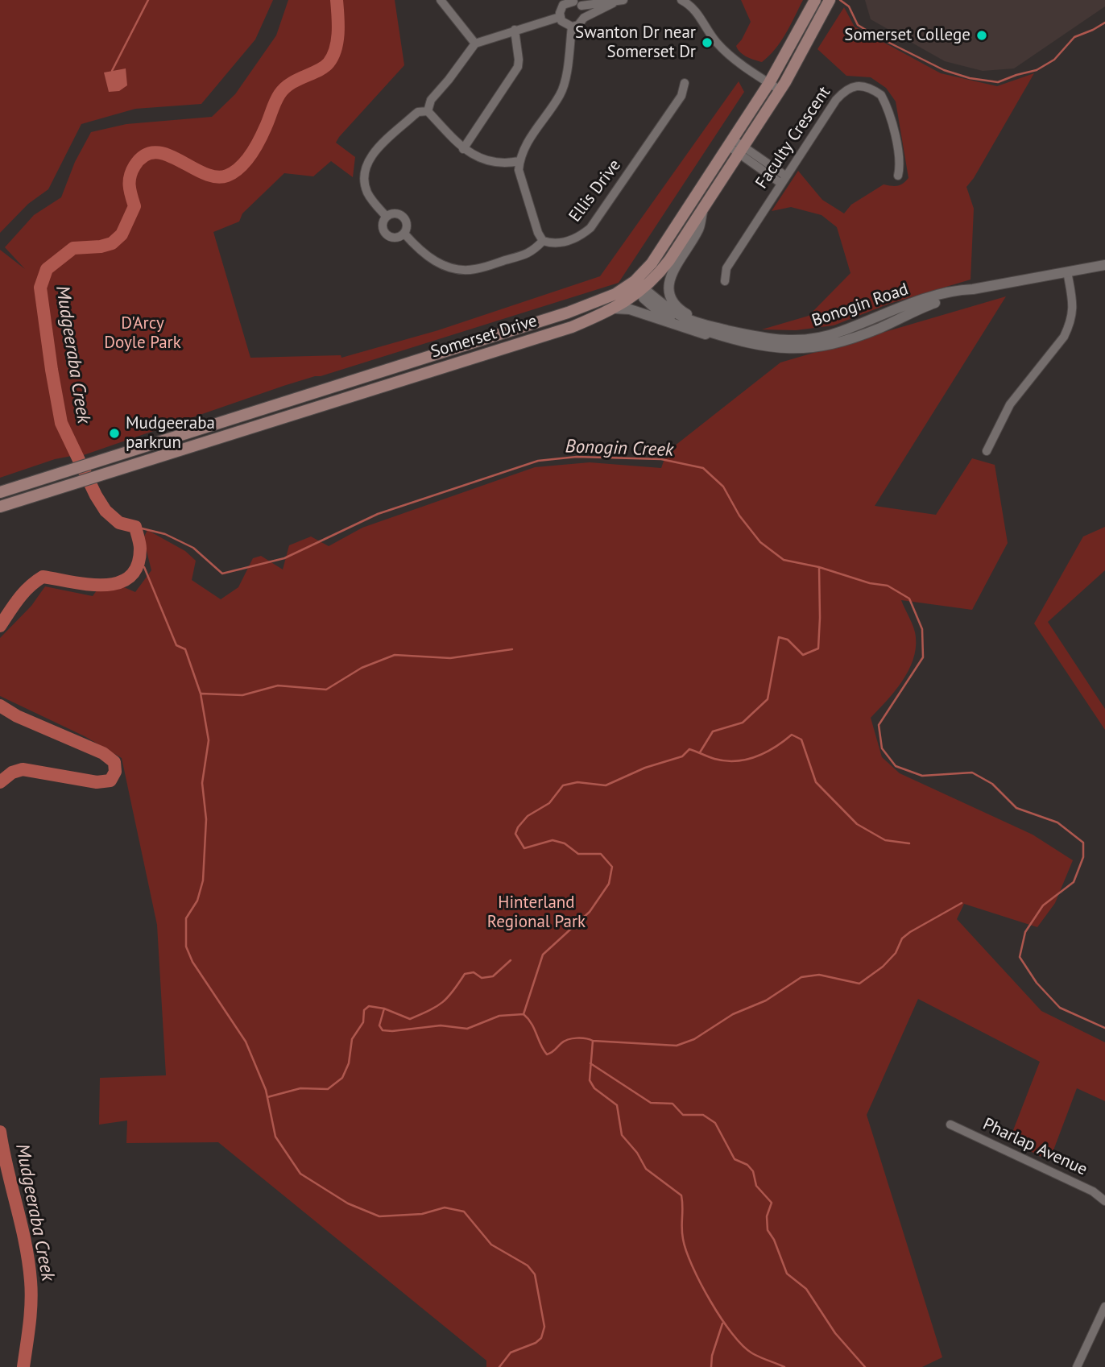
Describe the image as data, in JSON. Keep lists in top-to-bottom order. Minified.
{"streets":{"main road":["Somerset Drive"],"street":["Faculty Crescent","Ellis Drive","Bonogin Road","Pharlap Avenue"]},"crossings":[["Bonogin Road","Somerset Drive"]],"water":["Mudgeeraba Creek","Bonogin Creek"],"parks":["D'Arcy Doyle Park","Hinterland Regional Park"],"places":["Somerset College","Swanton Dr near Somerset Dr","Mudgeeraba parkrun"]}
